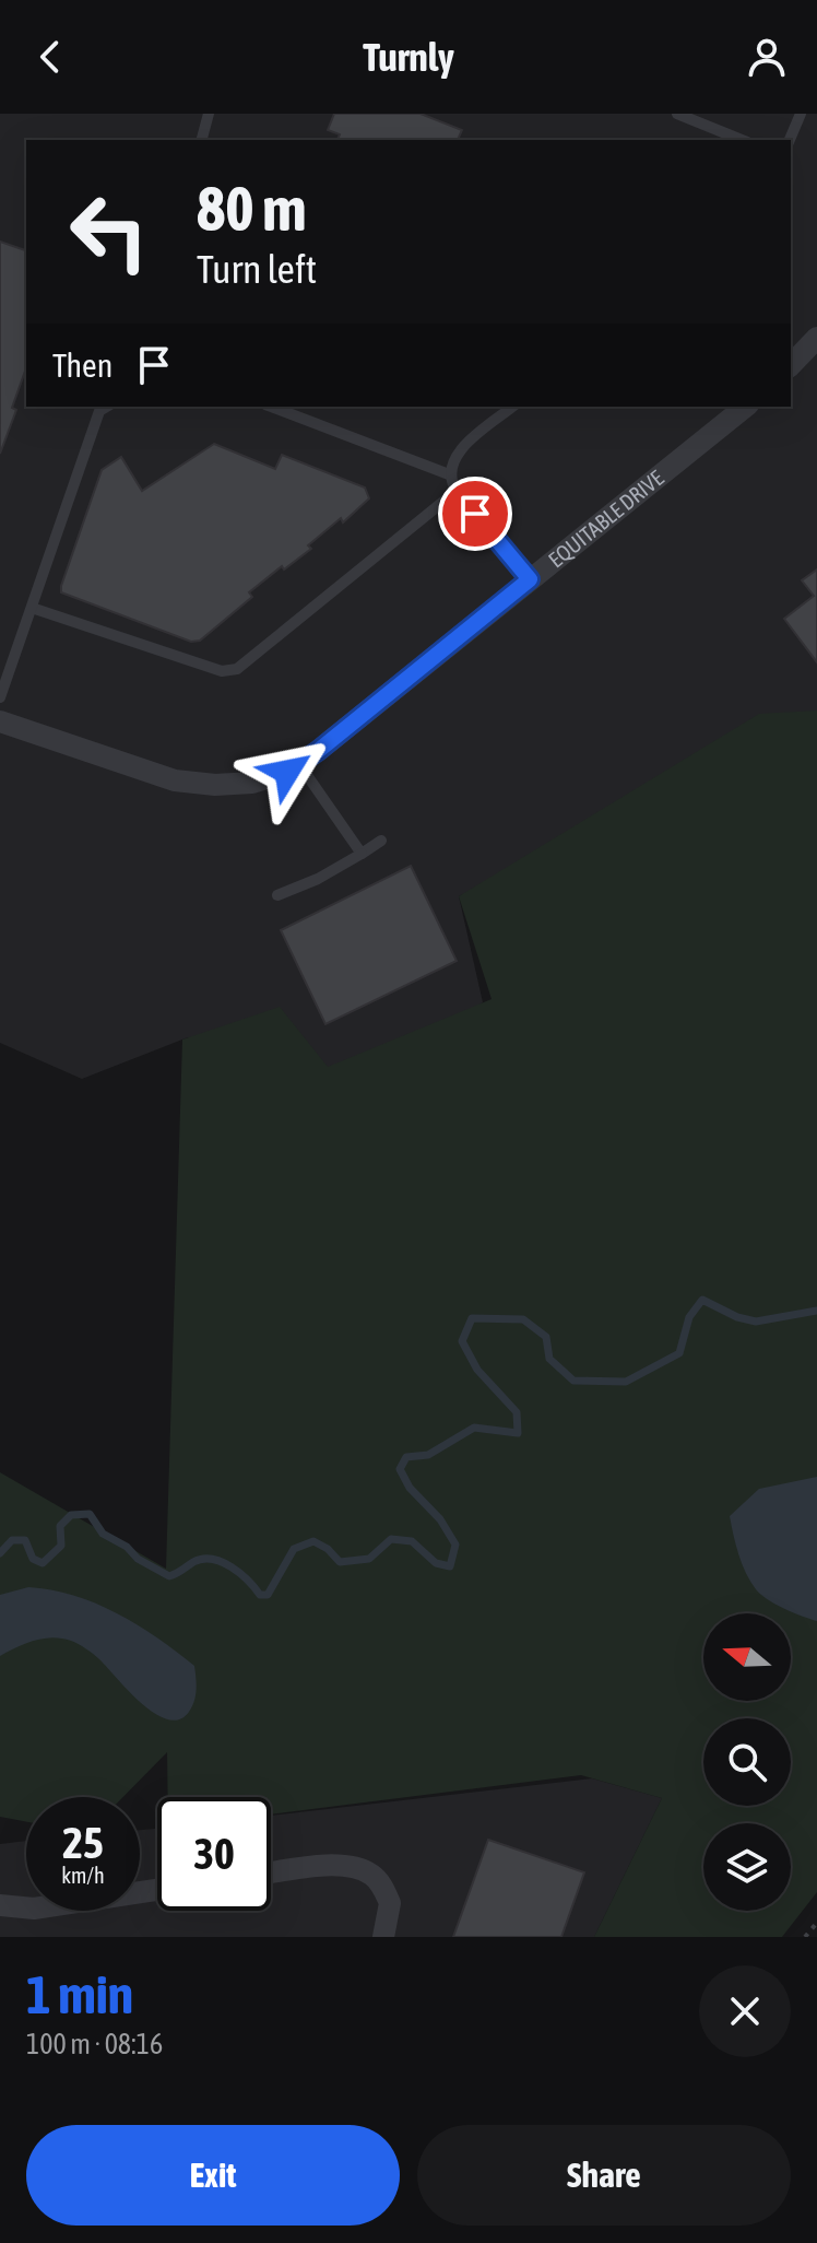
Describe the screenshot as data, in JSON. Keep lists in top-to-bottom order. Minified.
{"streets":{"street":["EQUITABLE DRIVE"]},"north":"left","page":{"header":"Turnly","turn":["80 m","Turn left"],"then":"Then","speed":"25 km/h","limit":"30","heading":["1 min","100 m · 08:16"],"buttons":["Exit","Share"]}}
